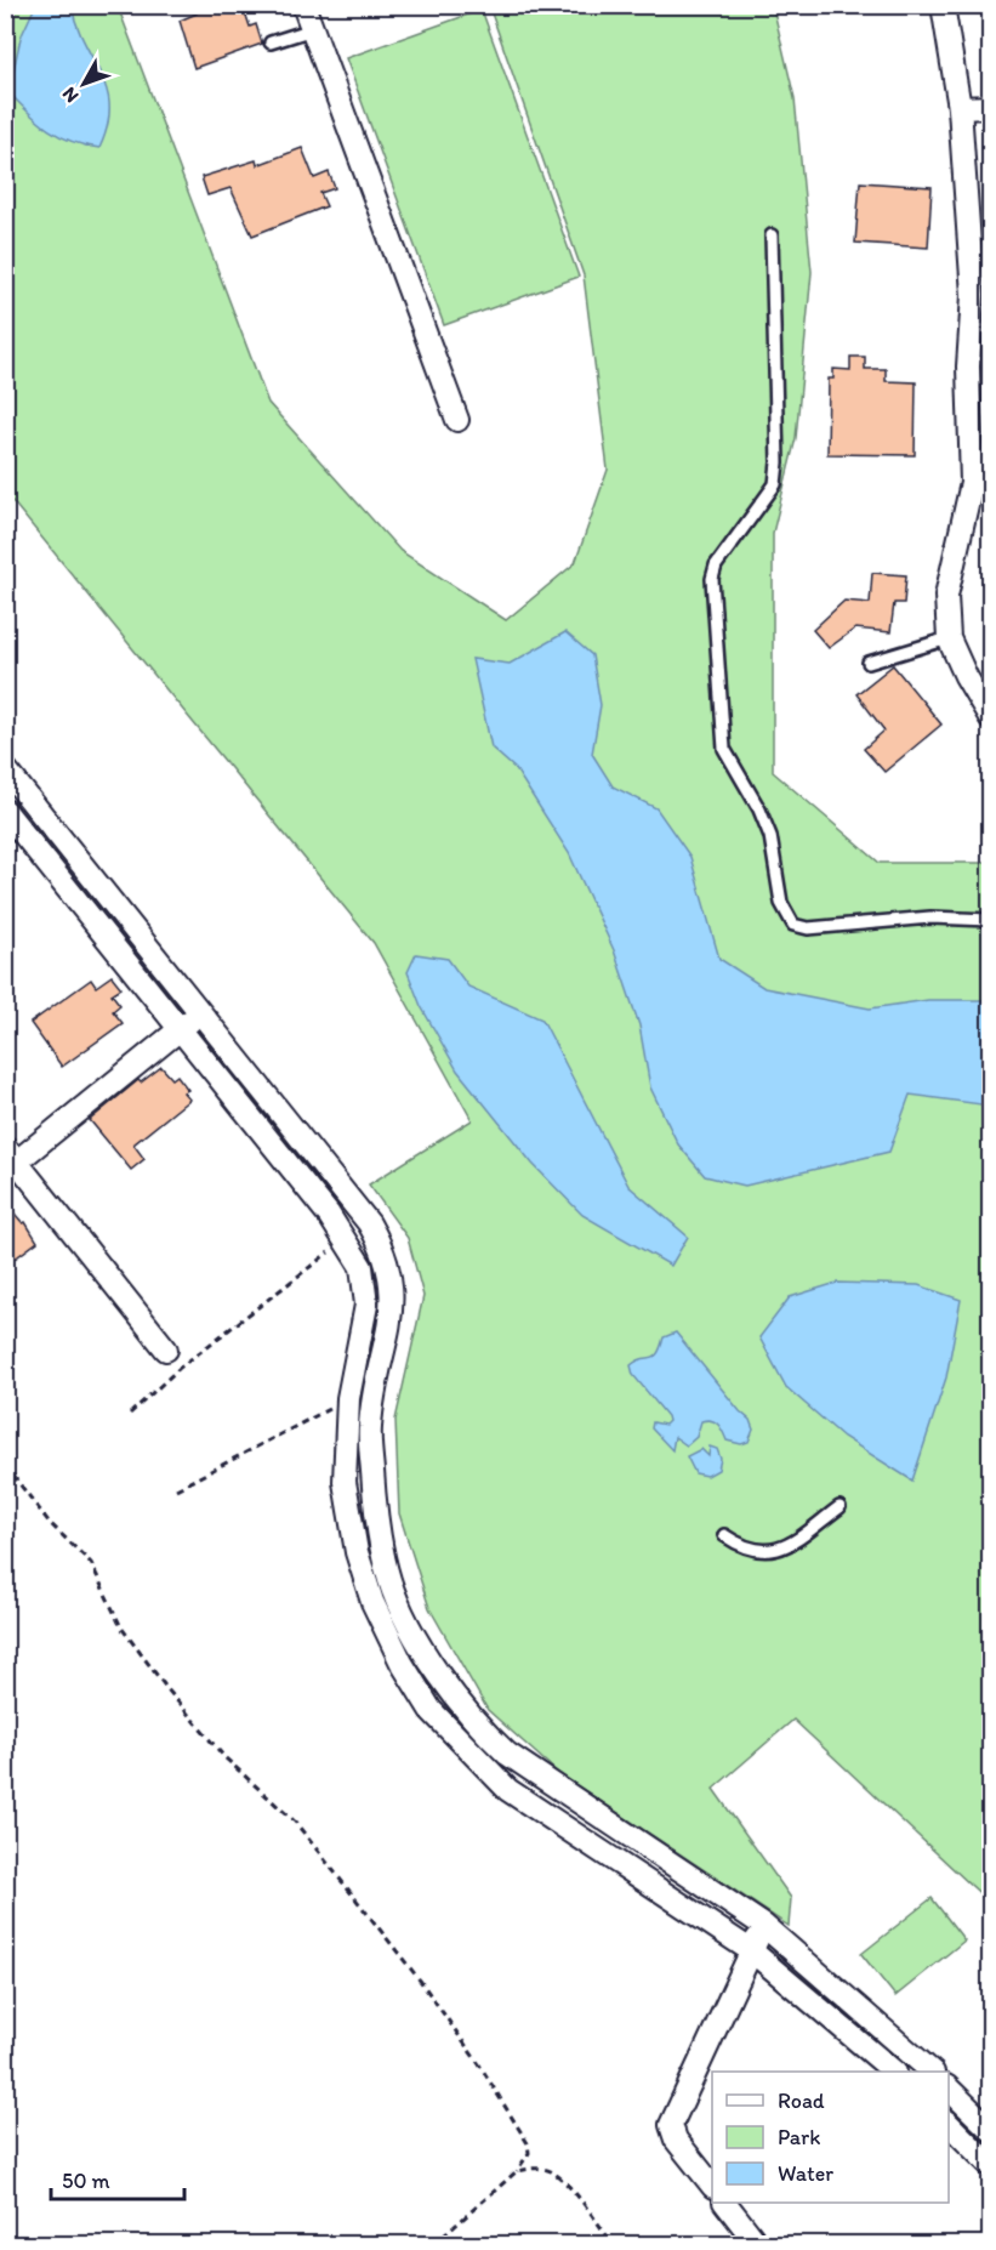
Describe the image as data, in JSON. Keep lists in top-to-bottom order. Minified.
{"legend":["Road","Park","Water"],"scale_bar":"50 m","north":"bottom left"}
